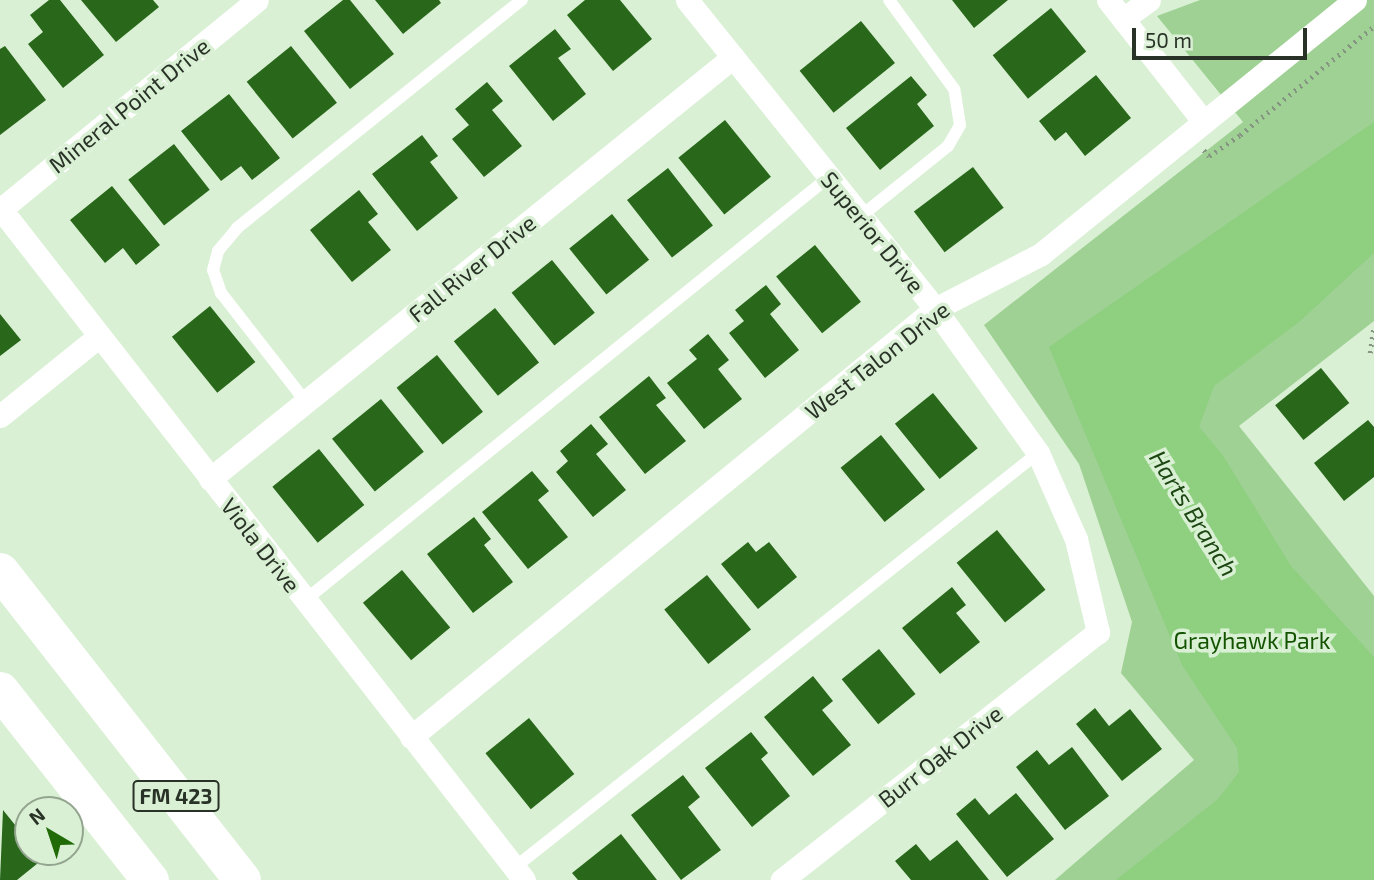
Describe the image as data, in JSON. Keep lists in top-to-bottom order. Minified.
{"streets":{"main road":["FM 423"],"street":["Mineral Point Drive","Superior Drive","Fall River Drive","West Talon Drive","Viola Drive","Burr Oak Drive"]},"crossings":[["Mineral Point Drive","Viola Drive"],["Superior Drive","Fall River Drive"],["Superior Drive","West Talon Drive"],["Superior Drive","Burr Oak Drive"],["Fall River Drive","Viola Drive"],["West Talon Drive","Viola Drive"]],"water":["Harts Branch"],"parks":["Grayhawk Park"],"scale_bar":"50 m","north":"top left"}
